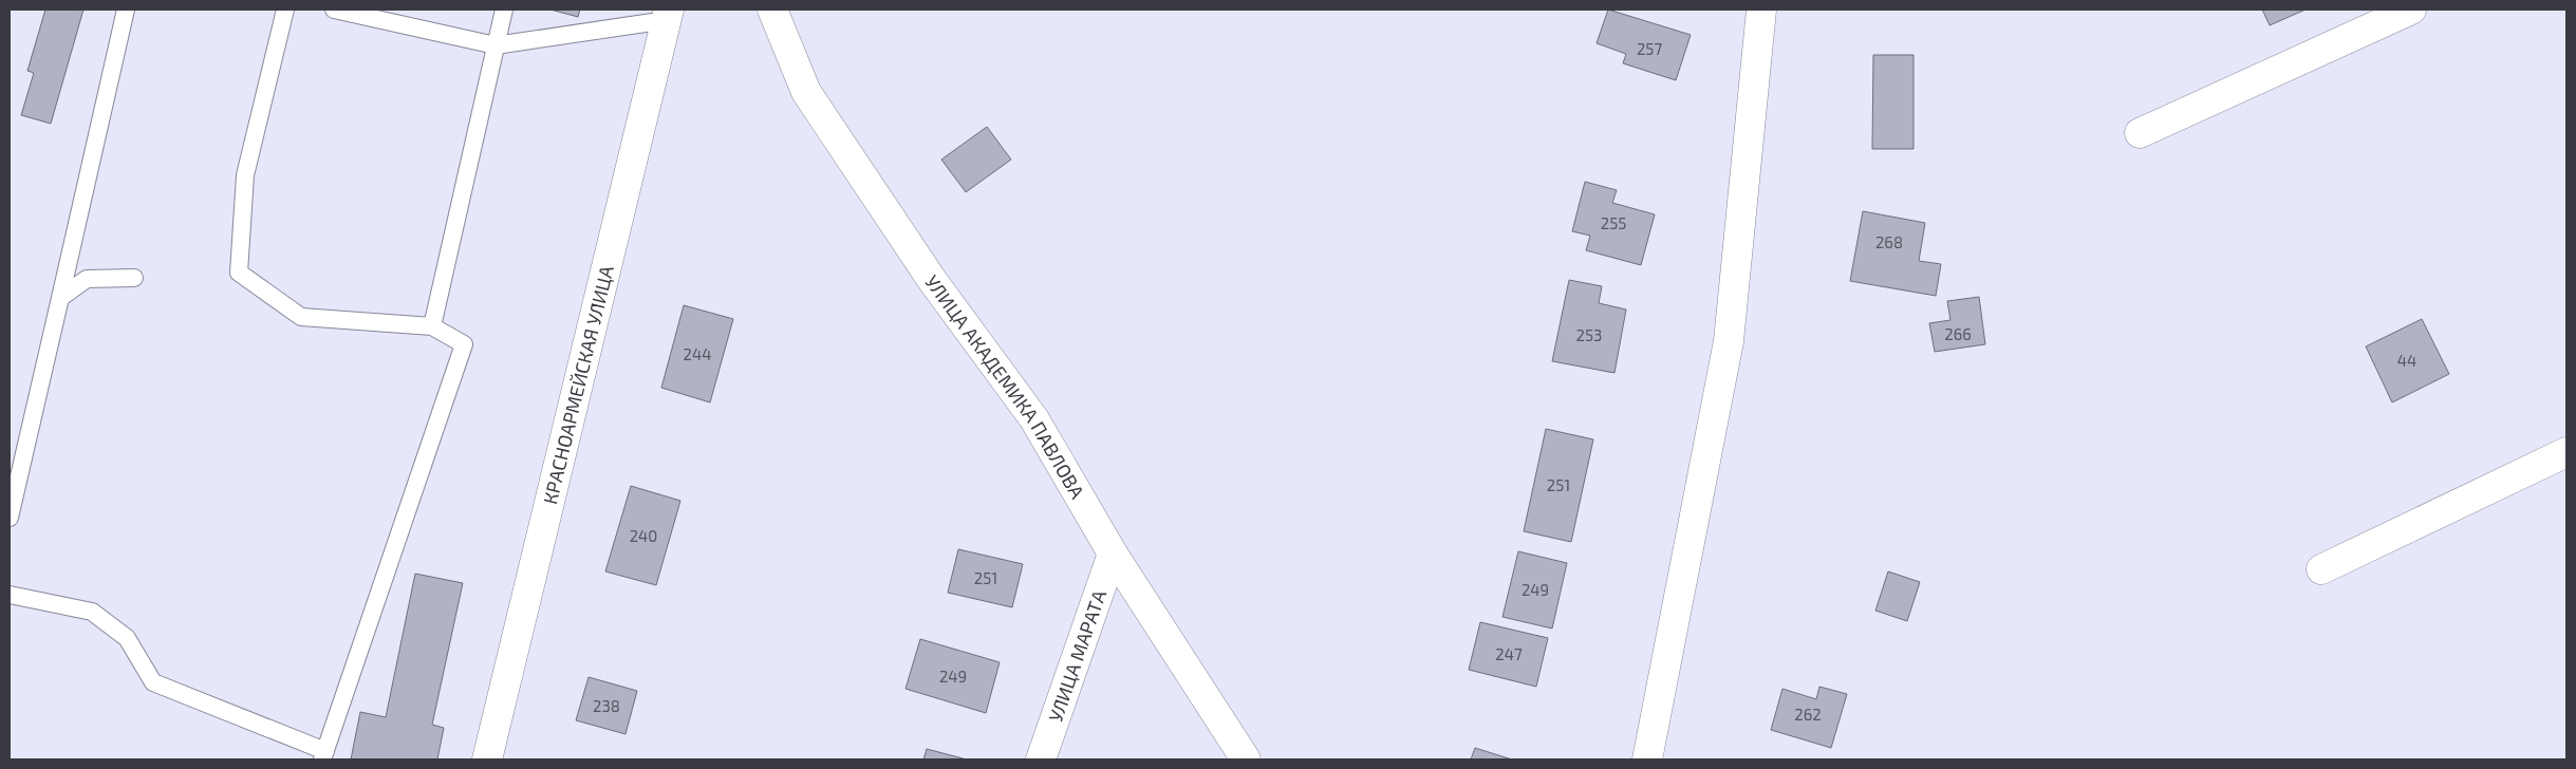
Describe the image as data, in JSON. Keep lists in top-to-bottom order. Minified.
{"streets":{"street":["КРАСНОАРМЕЙСКАЯ УЛИЦА","УЛИЦА АКАДЕМИКА ПАВЛОВА","УЛИЦА МАРАТА"]},"crossings":[["УЛИЦА АКАДЕМИКА ПАВЛОВА","УЛИЦА МАРАТА"]],"house_numbers":["257","255","268","266","253","244","44","251","240","251","249","247","249","238","262"]}
